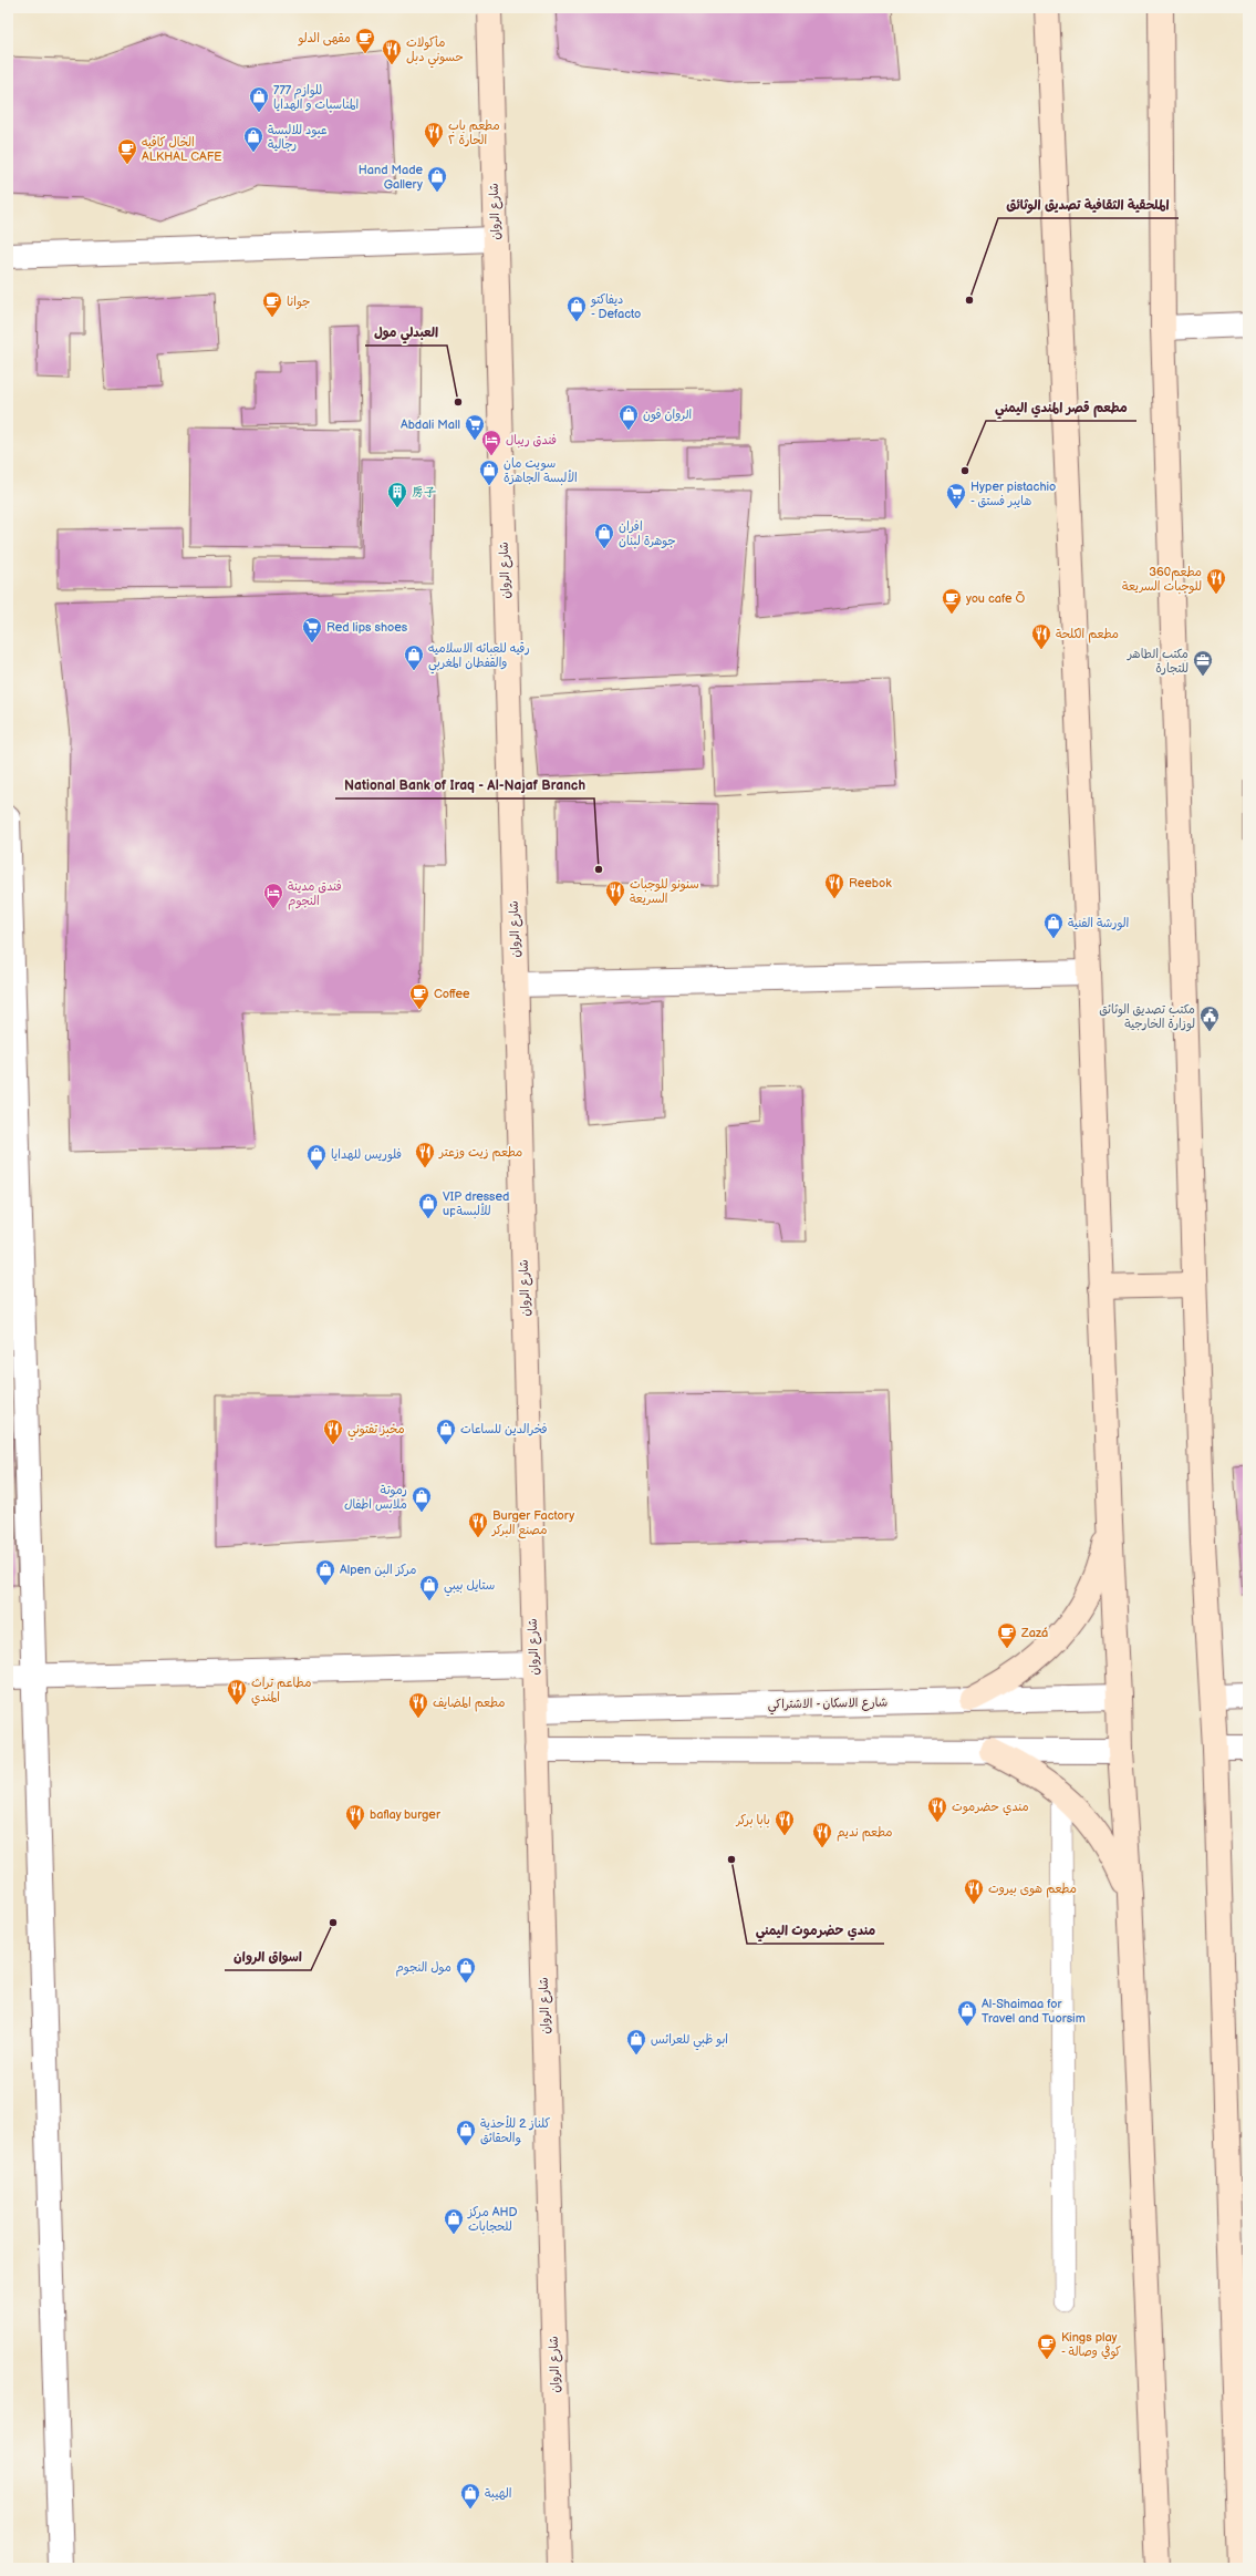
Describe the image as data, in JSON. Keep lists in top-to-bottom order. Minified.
{"streets":{"main road":["شارع الروان"],"street":["شارع الاسكان - الاشتراكي"]},"crossings":[["شارع الروان","شارع الاسكان - الاشتراكي"]],"places":{"cafe":["مقهى الدلو","الخال كافيه ALKHAL CAFE","جوانا","you cafe Ō","Coffee","Zazá","Kings play - كوفي وصالة"],"restaurant":["مأكولات حسوني دبل","مطعم باب الحارة ٢","مطعم360 للوجبات السريعة","مطعم الكلحة","Reebok","سنونو للوجبات السريعة","مطعم زيت وزعتر","مخبز تفتوني","Burger Factory مصنع البركر","مطاعم تراث المندي","مطعم المضايف","مندي حضرموت","baflay burger","بابا بركر","مطعم نديم","مطعم هوى بيروت"],"shop":["777 للوازم المناسبات و الهدايا","عبود للالبسة رجالية","Hand Made Gallery","ديفاكتو - Defacto","الروان فون","سويت مان الألبسة الجاهزة","افران جوهرة لبنان","رقيه للعبائه الاسلاميه والقفطان المغربي","الورشة الفنية","فلوريس للهدايا","VIP dressed upللألبسة","فخرالدين للساعات","رموتة ملابس اطفال","Alpen مركز البن","ستايل بيبي","مول النجوم","Al-Shaimaa for Travel and Tuorsim","ابو ظبي للعرائس","كلناز 2 للأحذية والحقائق","مركز AHD للحجابات","الهيبة"],"other":["الملحقية الثقافية تصديق الوثائق","العبدلي مول","مطعم قصر المندي اليمني","National Bank of Iraq - Al-Najaf Branch","مندي حضرموت اليمني","اسواق الروان"],"supermarket":["Abdali Mall","Hyper pistachio - هايبر فستق","Red lips shoes"],"hotel":["فندق ريبال","فندق مدينة النجوم"],"building":["房子"],"office":["مكتب الطاهر للتجارة"],"public building":["مكتب تصديق الوثائق لوزارة الخارجية"]}}
